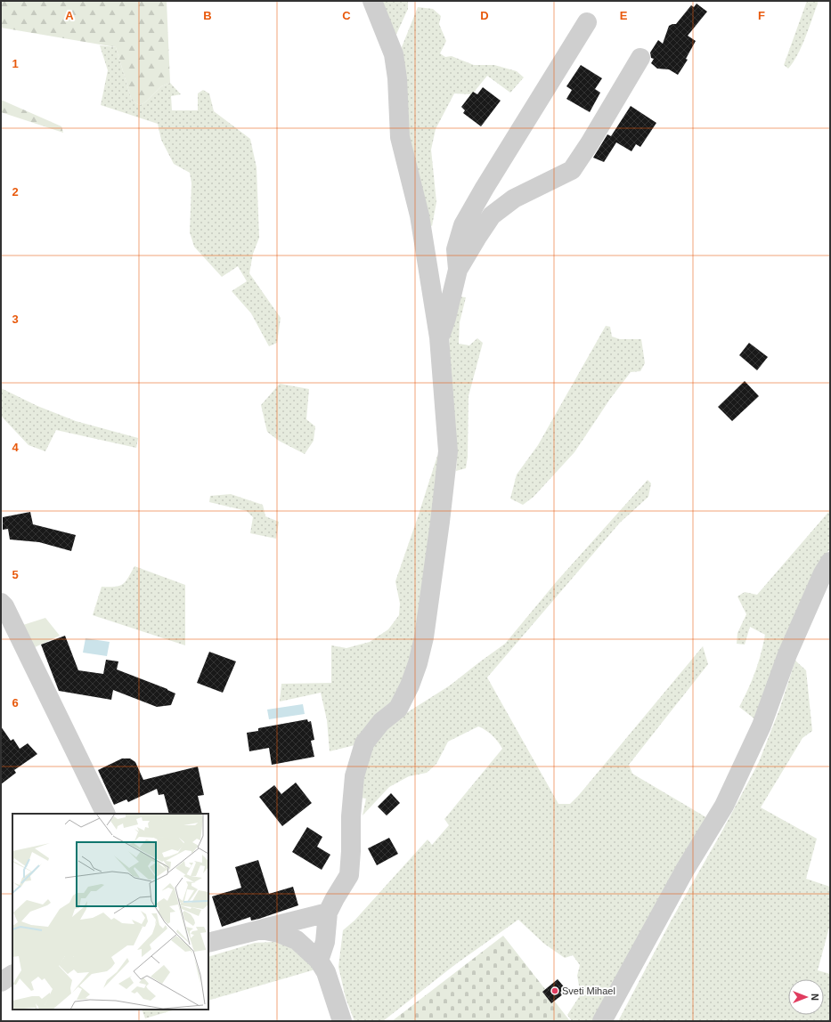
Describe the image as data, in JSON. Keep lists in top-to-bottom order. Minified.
{"places":["Sveti Mihael"],"north":"right","grid":{"columns":["A","B","C","D","E","F"],"rows":["1","2","3","4","5","6"]}}
